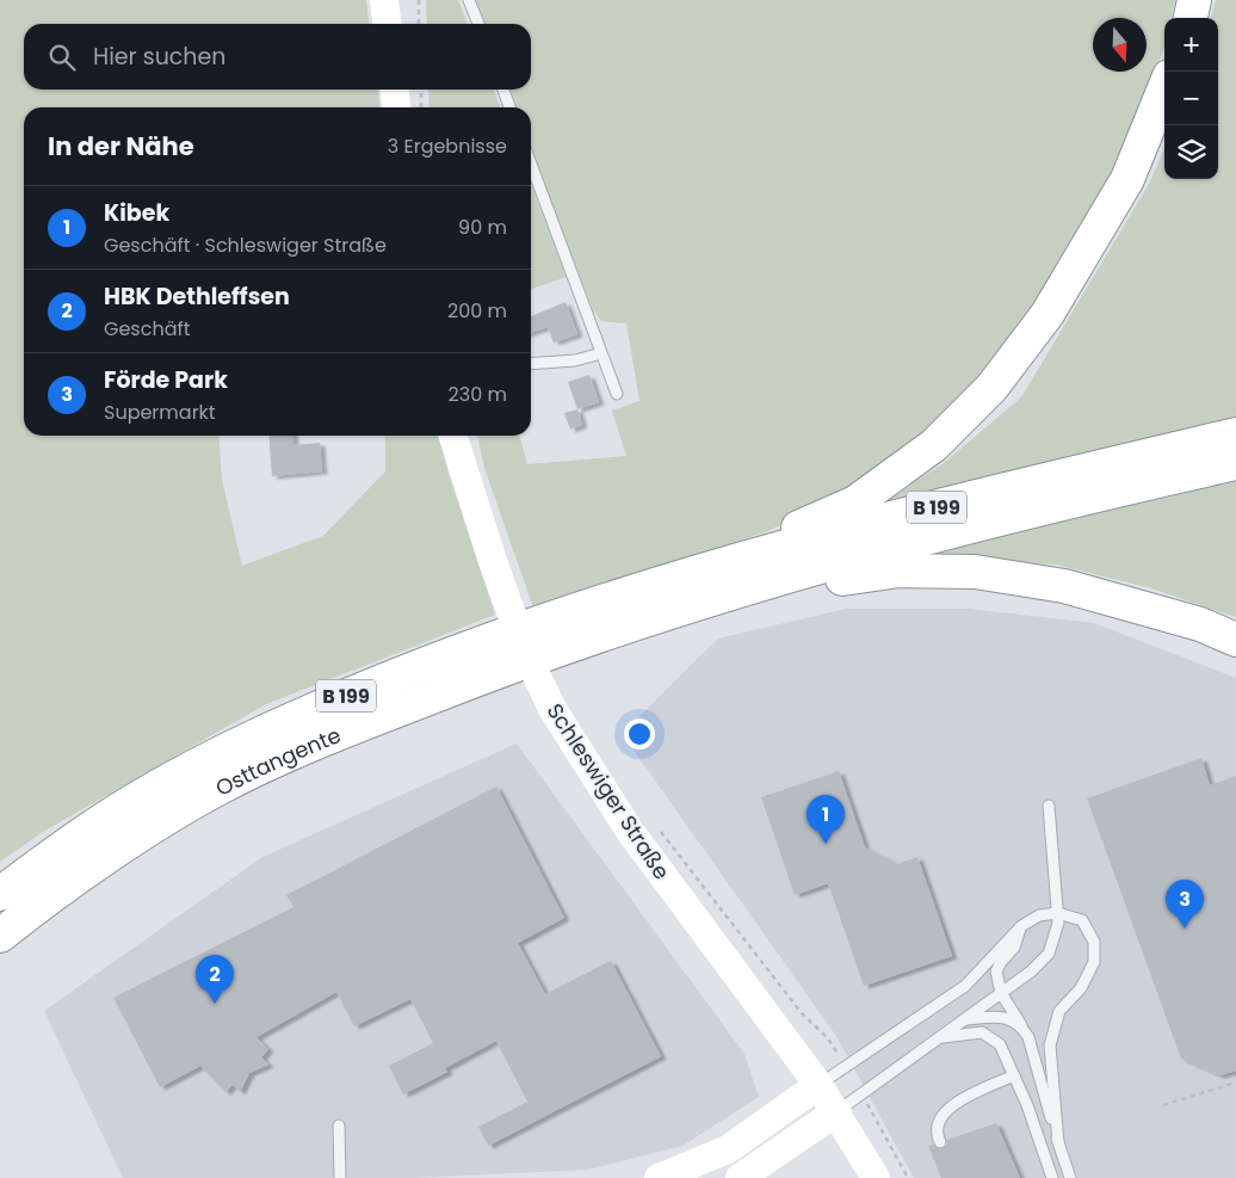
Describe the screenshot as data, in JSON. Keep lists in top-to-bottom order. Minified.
{"streets":{"highway":["B 199","Osttangente"],"main road":["Schleswiger Straße"]},"crossings":[["B 199","Osttangente"]],"north":"bottom","page":{"map_buttons":["+","−"],"search":"Hier suchen","heading":["In der Nähe","3 Ergebnisse"],"list":[{"mark":"1","name":"Kibek","note":"Geschäft · Schleswiger Straße","value":"90 m"},{"mark":"2","name":"HBK Dethleffsen","note":"Geschäft","value":"200 m"},{"mark":"3","name":"Förde Park","note":"Supermarkt","value":"230 m"}],"pins":["1","3","2"]}}
